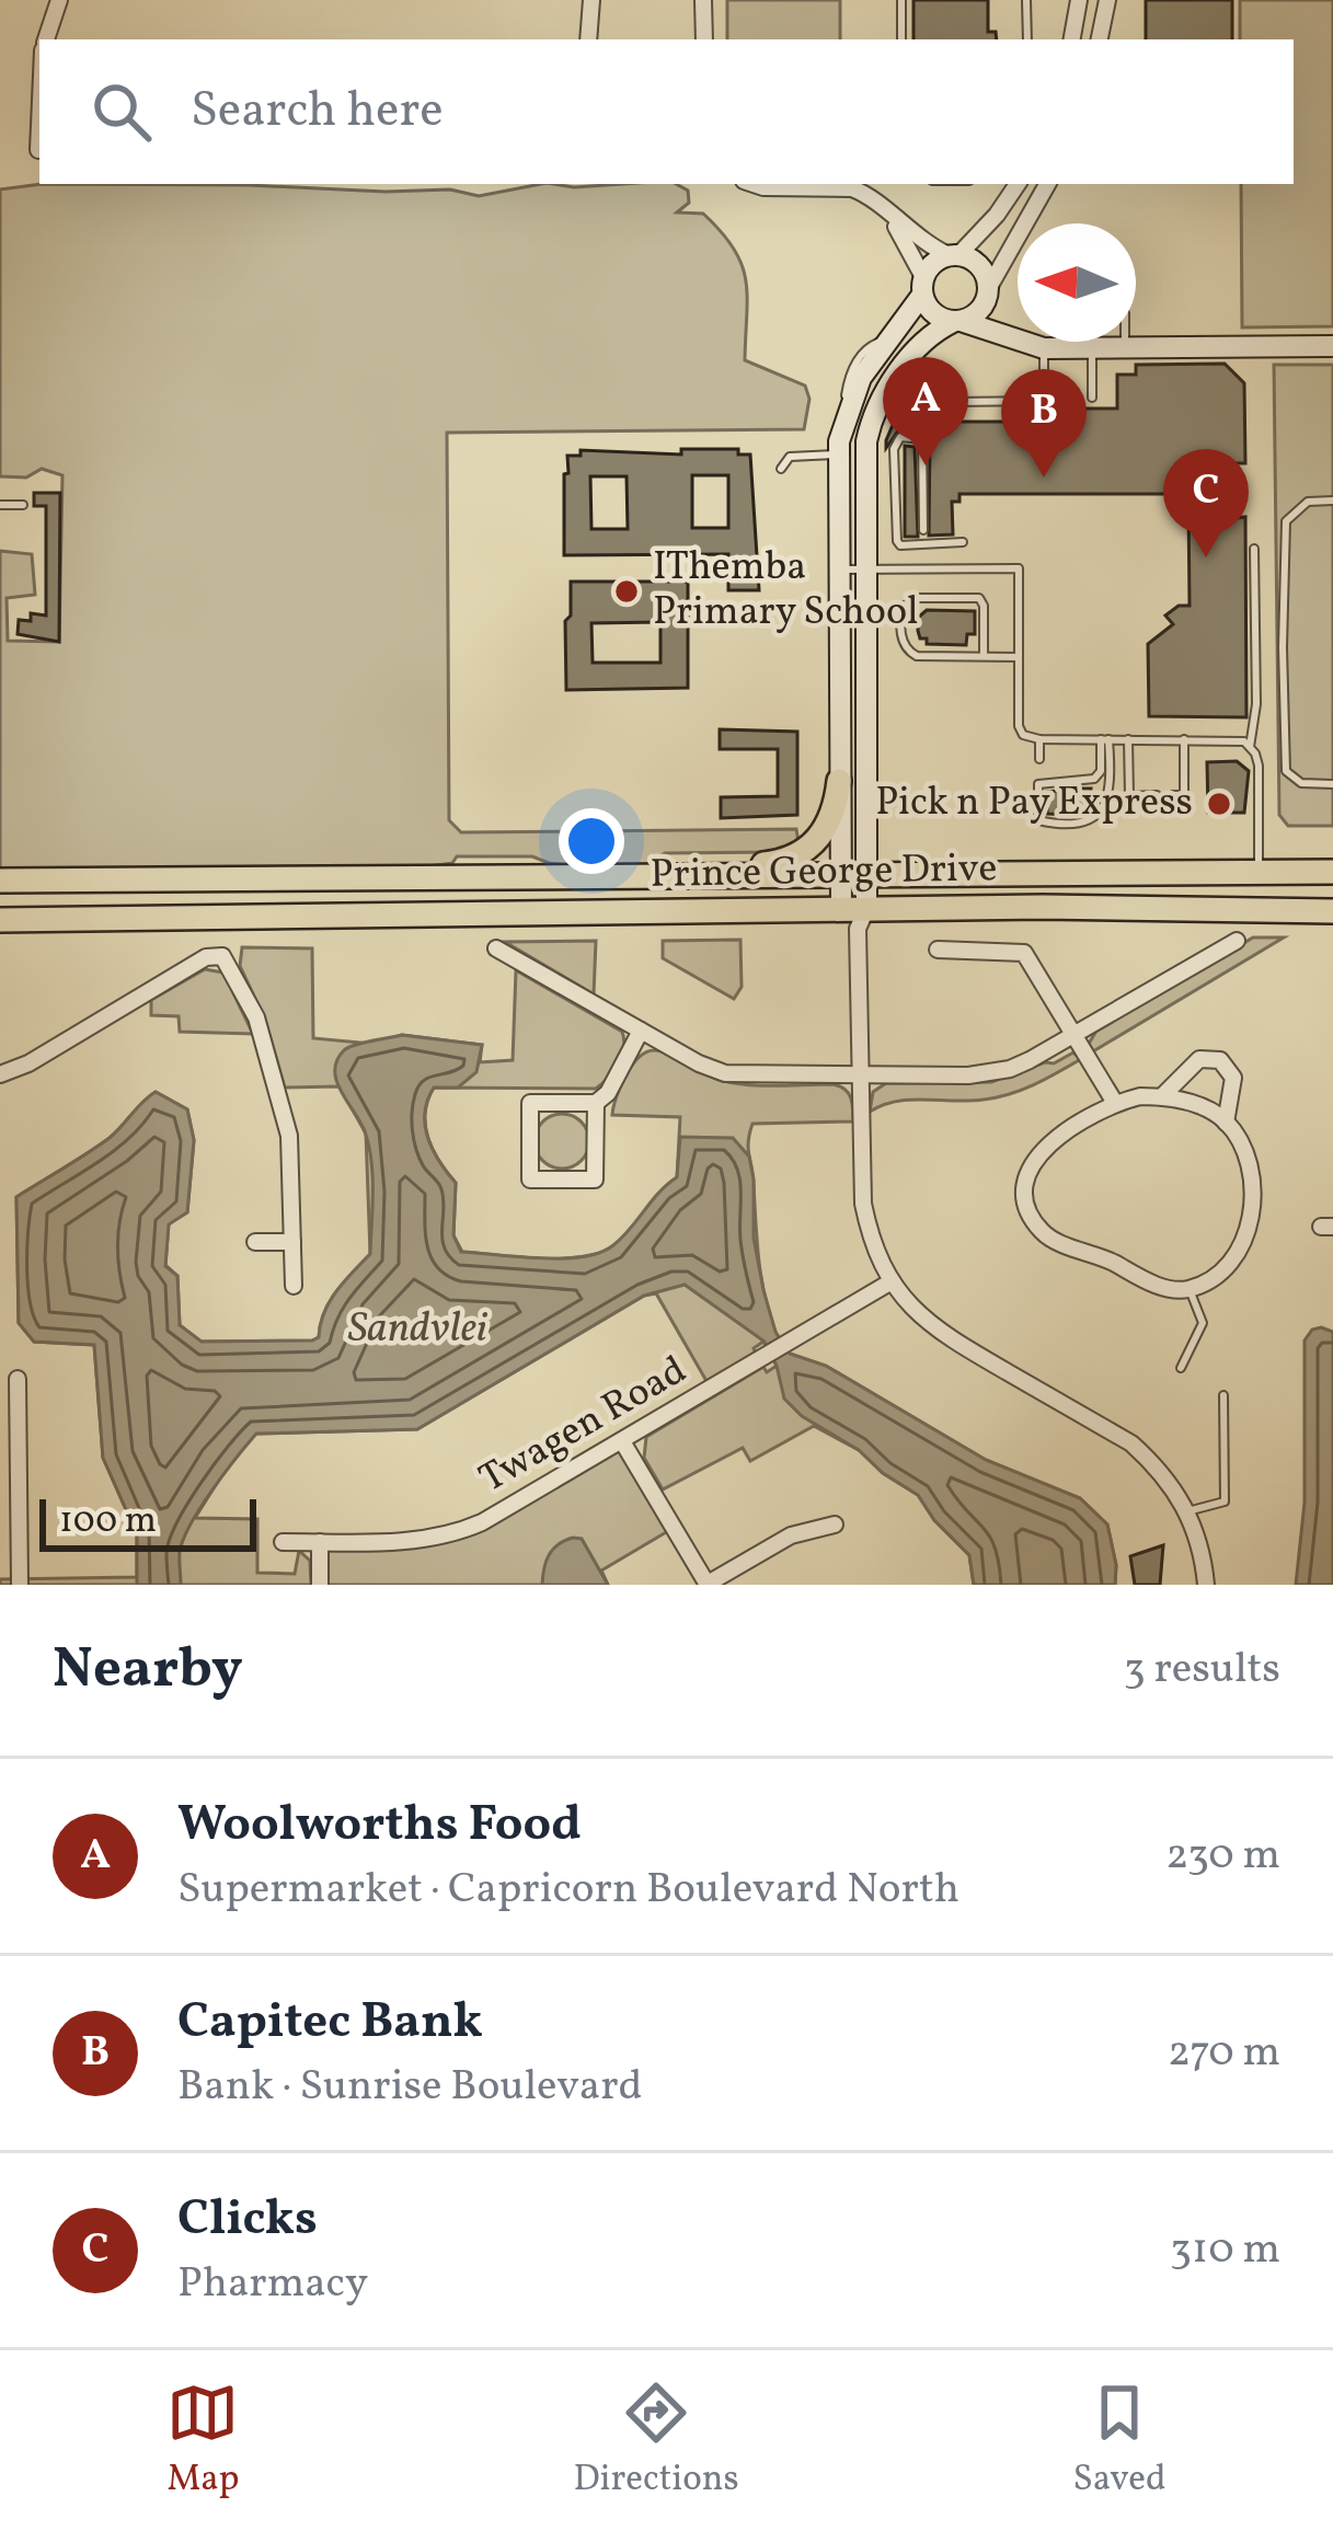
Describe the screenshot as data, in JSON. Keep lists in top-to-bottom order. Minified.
{"streets":{"main road":["Prince George Drive"],"street":["Twagen Road"]},"water":["Sandvlei"],"places":["IThemba Primary School","Pick n Pay Express"],"scale_bar":"100 m","north":"left","page":{"search":"Search here","pins":["A","B","C"],"scale":"100 m","heading":["Nearby","3 results"],"list":[{"mark":"A","name":"Woolworths Food","note":"Supermarket · Capricorn Boulevard North","value":"230 m"},{"mark":"B","name":"Capitec Bank","note":"Bank · Sunrise Boulevard","value":"270 m"},{"mark":"C","name":"Clicks","note":"Pharmacy","value":"310 m"}],"nav":["Map","Directions","Saved"]}}
